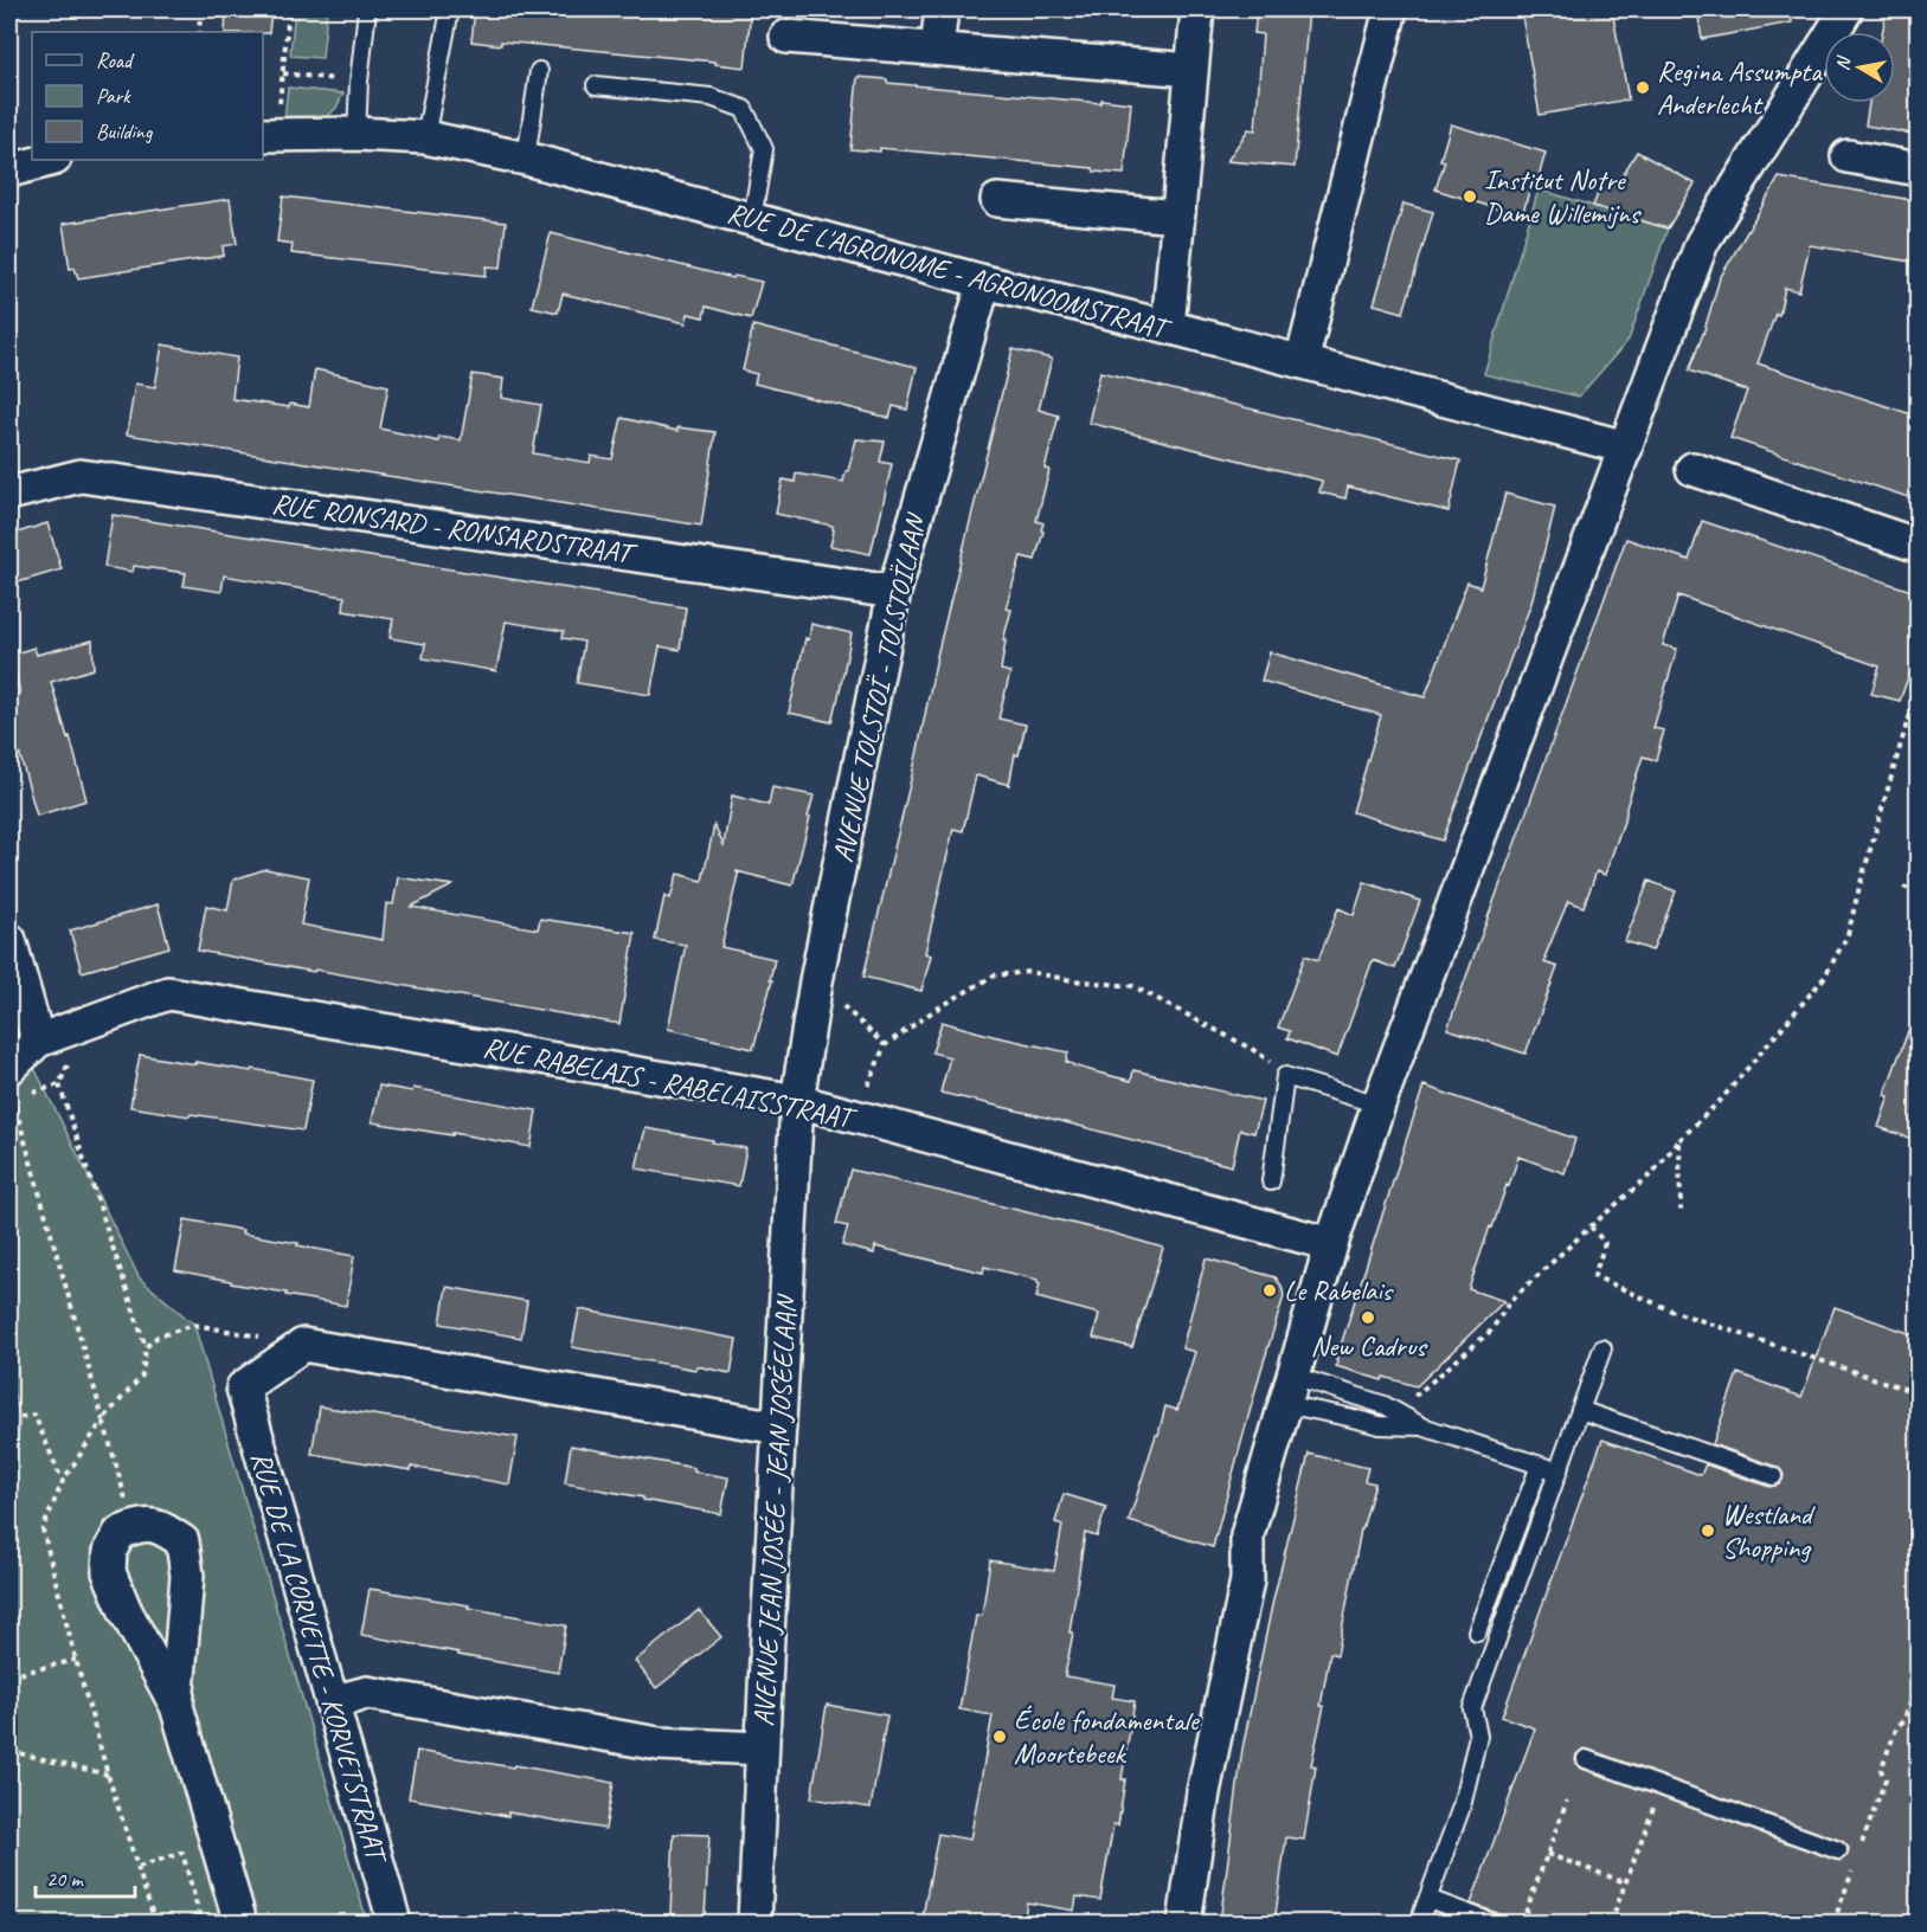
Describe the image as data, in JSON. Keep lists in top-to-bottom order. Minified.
{"streets":{"street":["RUE DE L'AGRONOME - AGRONOOMSTRAAT","RUE RONSARD - RONSARDSTRAAT","AVENUE TOLSTOÏ - TOLSTOÏLAAN","RUE RABELAIS - RABELAISSTRAAT","AVENUE JEAN JOSÉE - JEAN JOSÉELAAN","RUE DE LA CORVETTE - KORVETSTRAAT"]},"crossings":[["RUE DE L'AGRONOME - AGRONOOMSTRAAT","AVENUE TOLSTOÏ - TOLSTOÏLAAN"],["RUE RONSARD - RONSARDSTRAAT","AVENUE TOLSTOÏ - TOLSTOÏLAAN"],["AVENUE TOLSTOÏ - TOLSTOÏLAAN","RUE RABELAIS - RABELAISSTRAAT"],["AVENUE TOLSTOÏ - TOLSTOÏLAAN","AVENUE JEAN JOSÉE - JEAN JOSÉELAAN"],["RUE RABELAIS - RABELAISSTRAAT","AVENUE JEAN JOSÉE - JEAN JOSÉELAAN"]],"places":["Regina Assumpta Anderlecht","Institut Notre Dame Willemijns","Le Rabelais","New Cadrus","Westland Shopping","École fondamentale Moortebeek"],"legend":["Road","Park","Building"],"scale_bar":"20 m","north":"left"}
